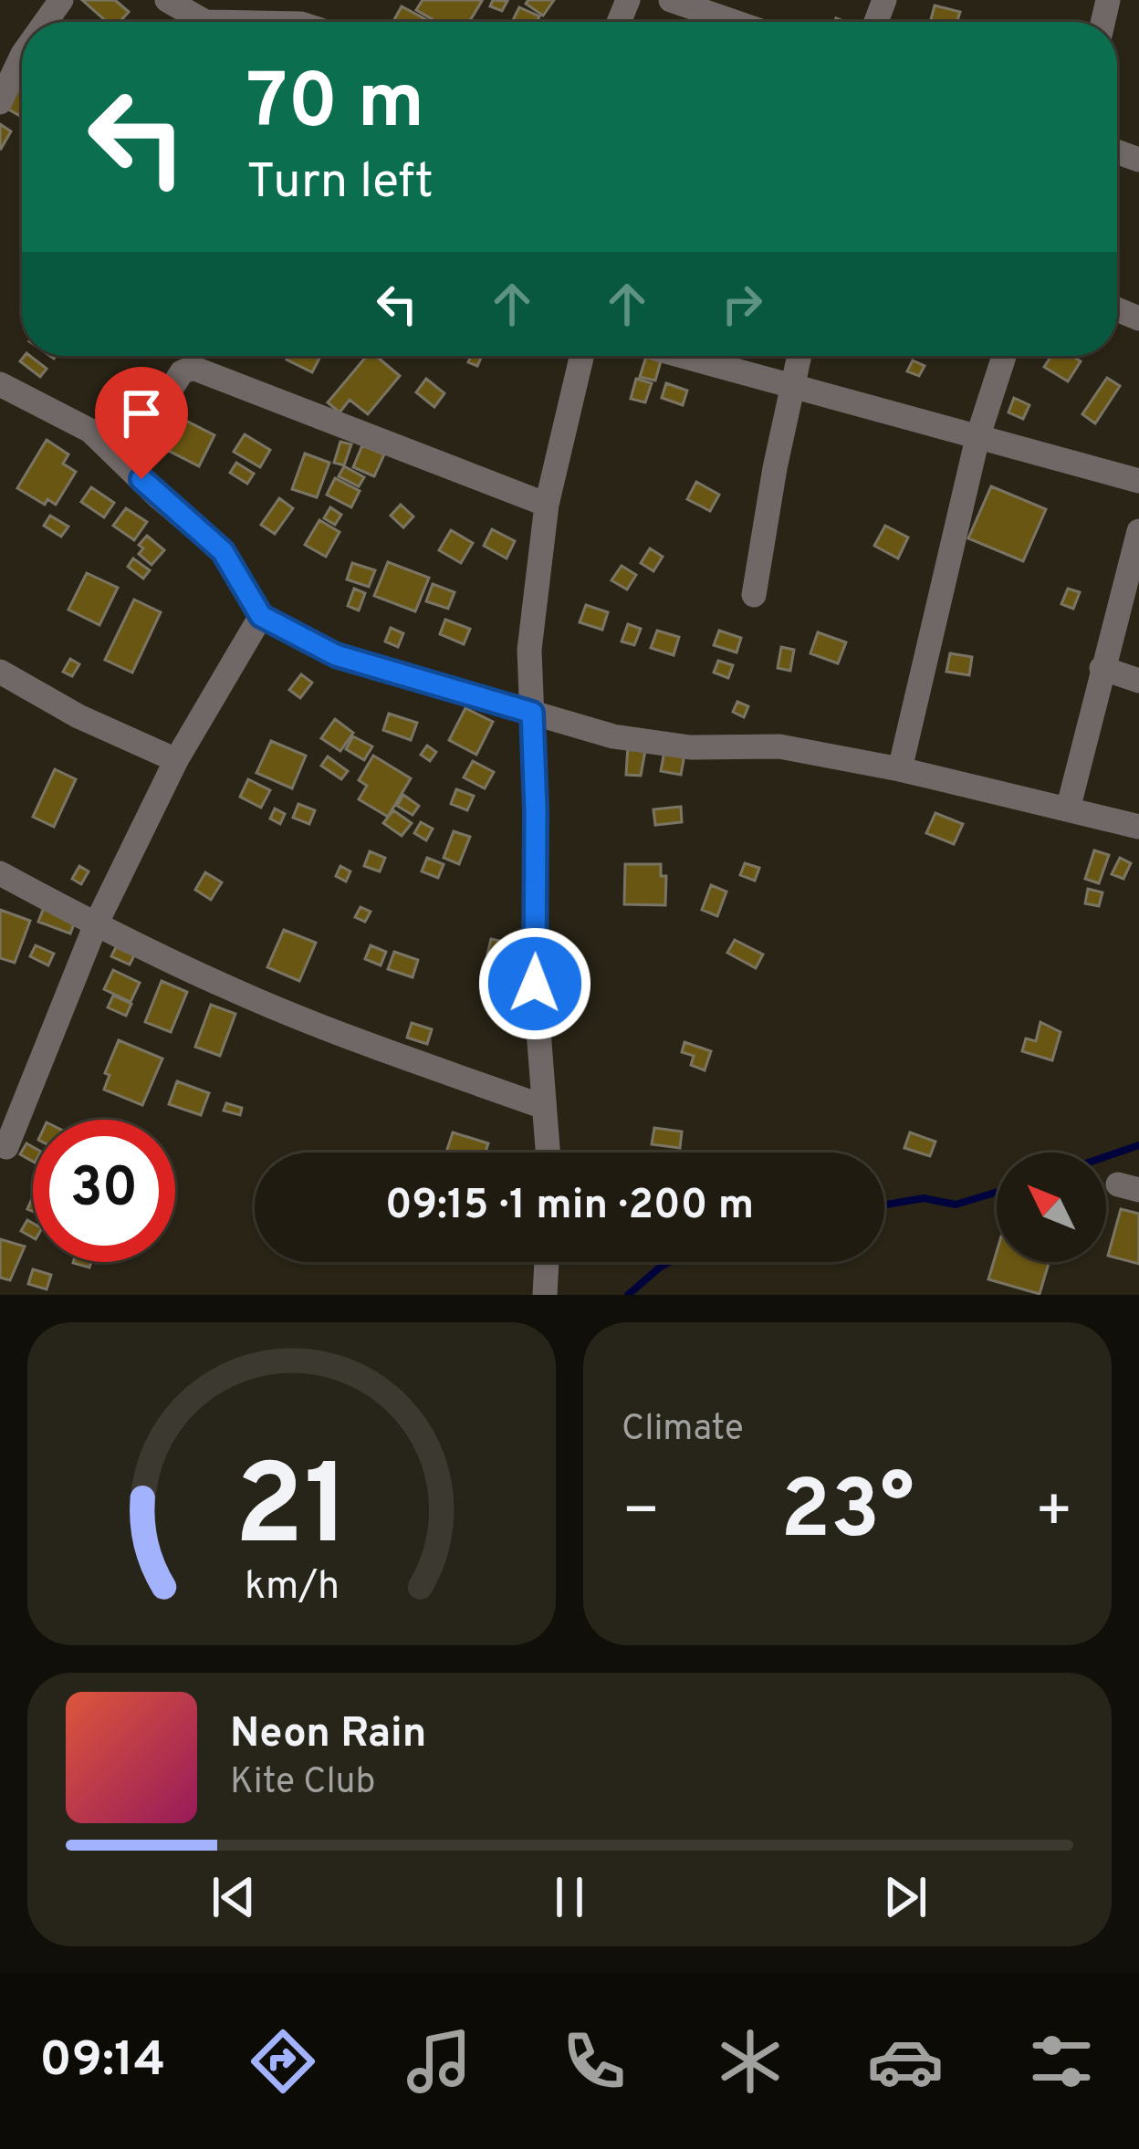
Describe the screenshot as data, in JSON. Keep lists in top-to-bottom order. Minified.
{"north":"top left","page":{"turn":["70 m","Turn left"],"limit":"30","trip":"09:15 · 1 min · 200 m","tile":"Climate","heat":["−","23°","+"],"song":["Neon Rain","Kite Club"],"tabs":"09:14","gauge":["21","km/h"]}}
